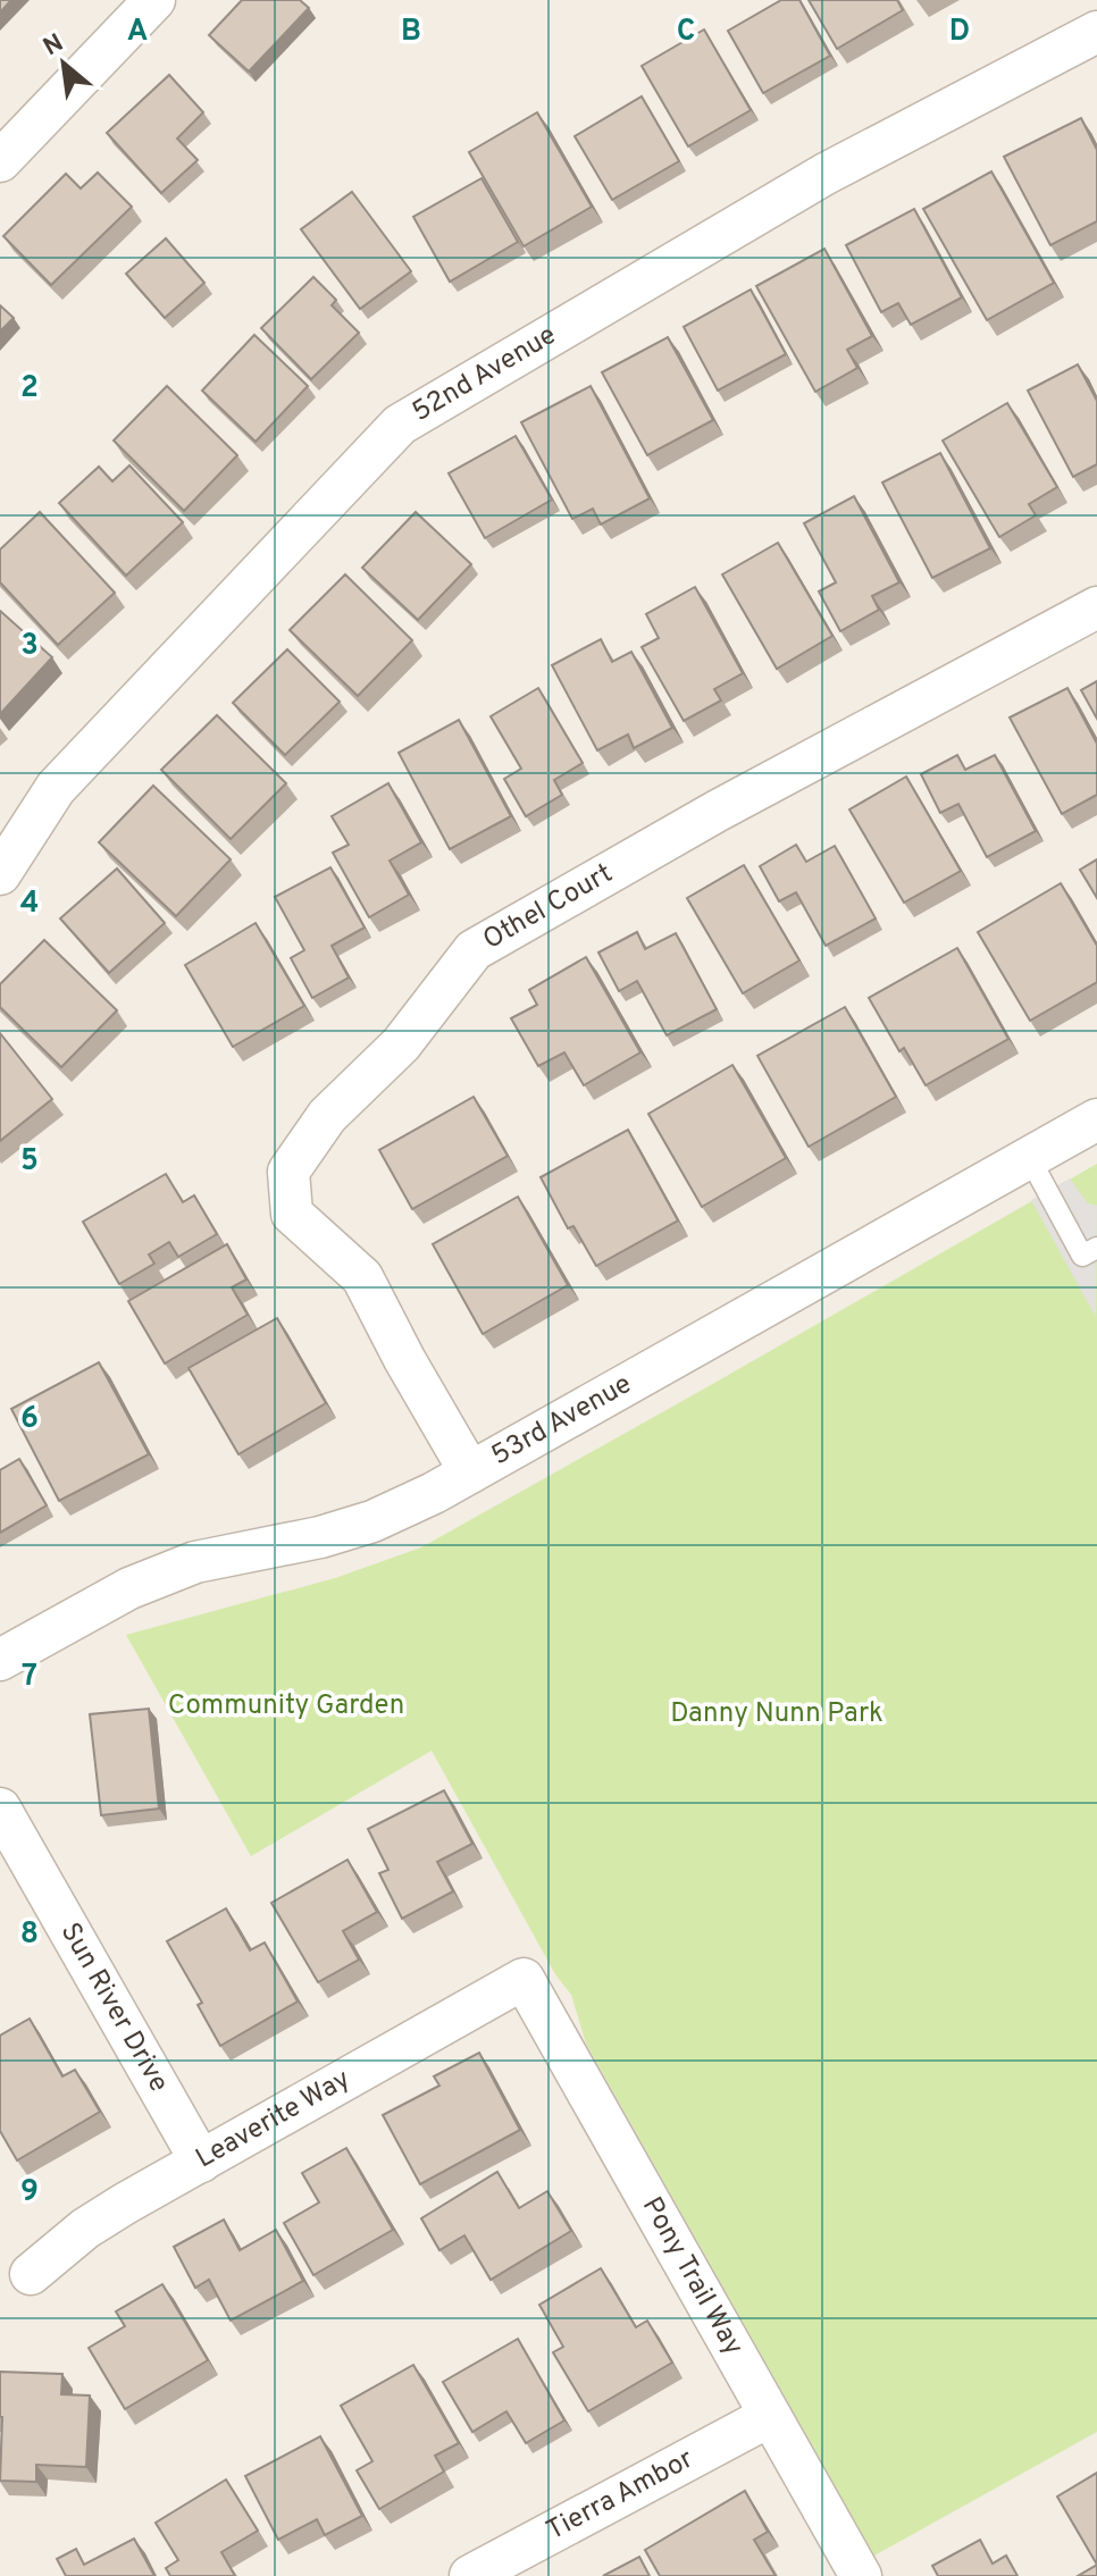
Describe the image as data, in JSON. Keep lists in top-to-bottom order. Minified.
{"streets":{"street":["52nd Avenue","Othel Court","53rd Avenue","Sun River Drive","Leaverite Way","Pony Trail Way","Tierra Ambor"]},"crossings":[["Othel Court","53rd Avenue"],["Sun River Drive","Leaverite Way"],["Leaverite Way","Pony Trail Way"],["Pony Trail Way","Tierra Ambor"]],"parks":["Community Garden","Danny Nunn Park"],"north":"top left","grid":{"columns":["A","B","C","D"],"rows":["2","3","4","5","6","7","8","9"]}}
